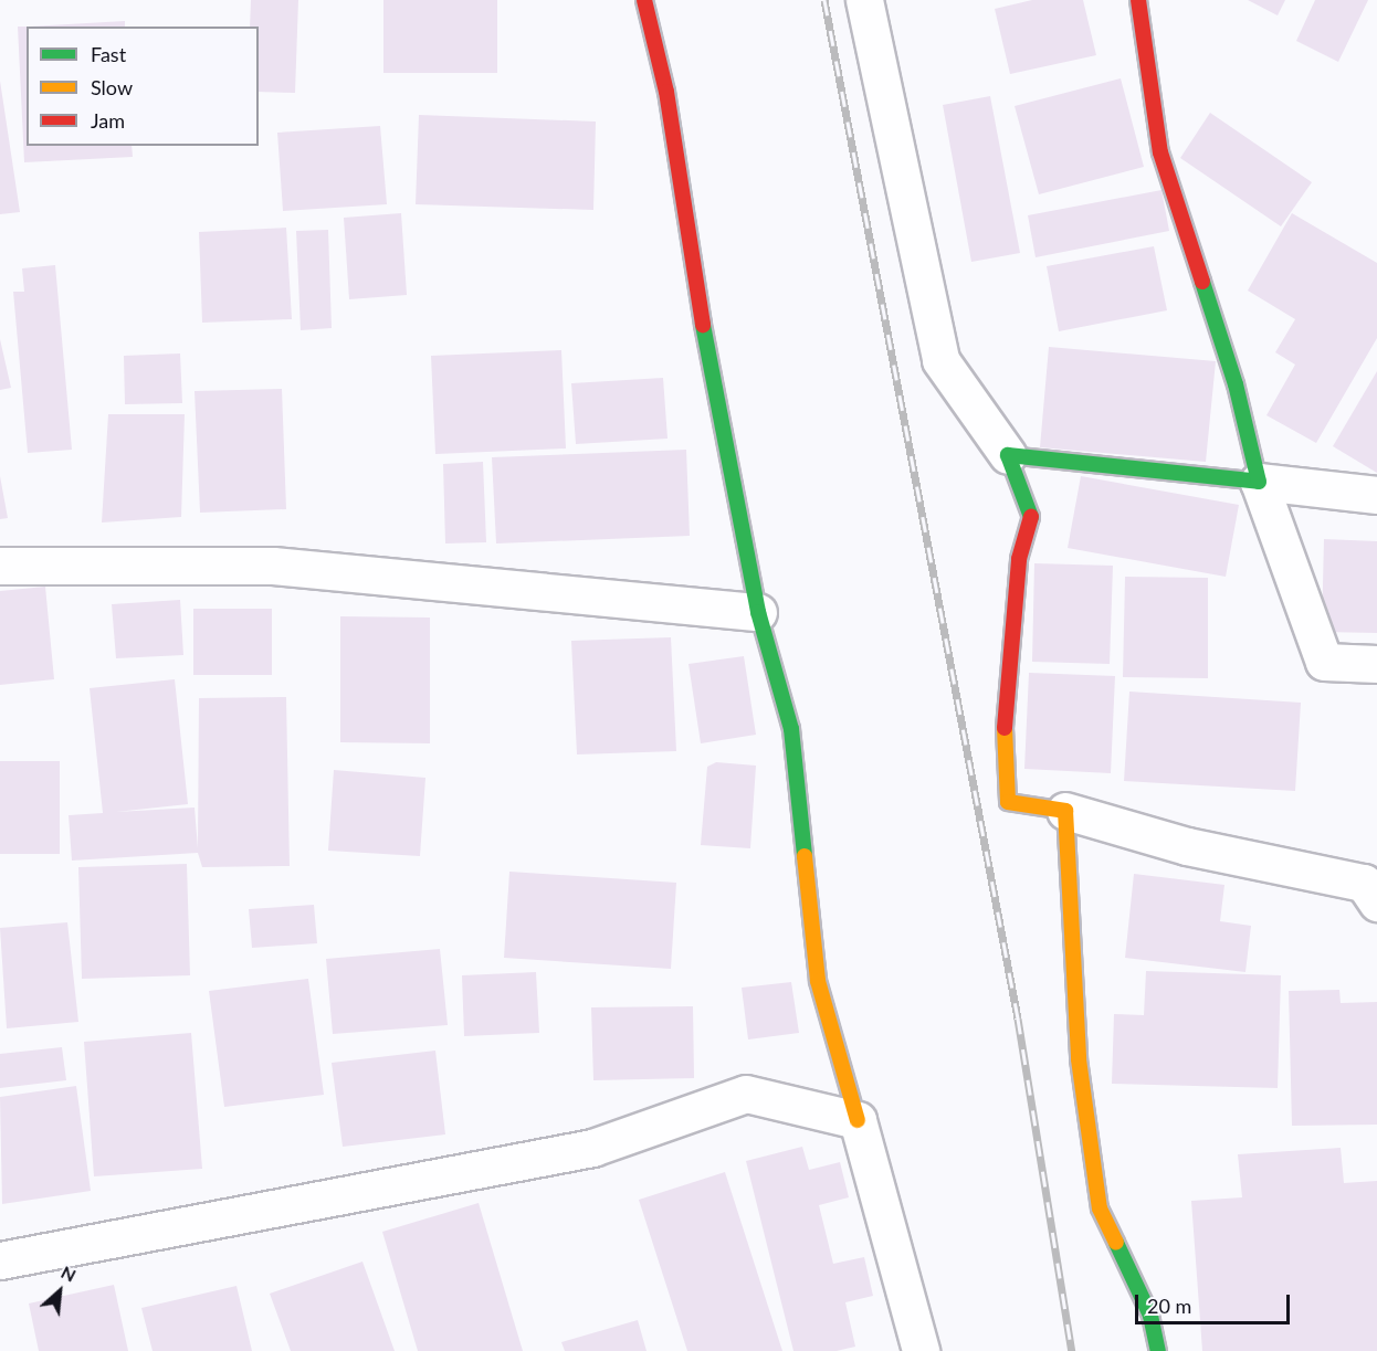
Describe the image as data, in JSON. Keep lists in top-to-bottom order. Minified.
{"legend":["Fast","Slow","Jam"],"scale_bar":"20 m","north":"top right"}
